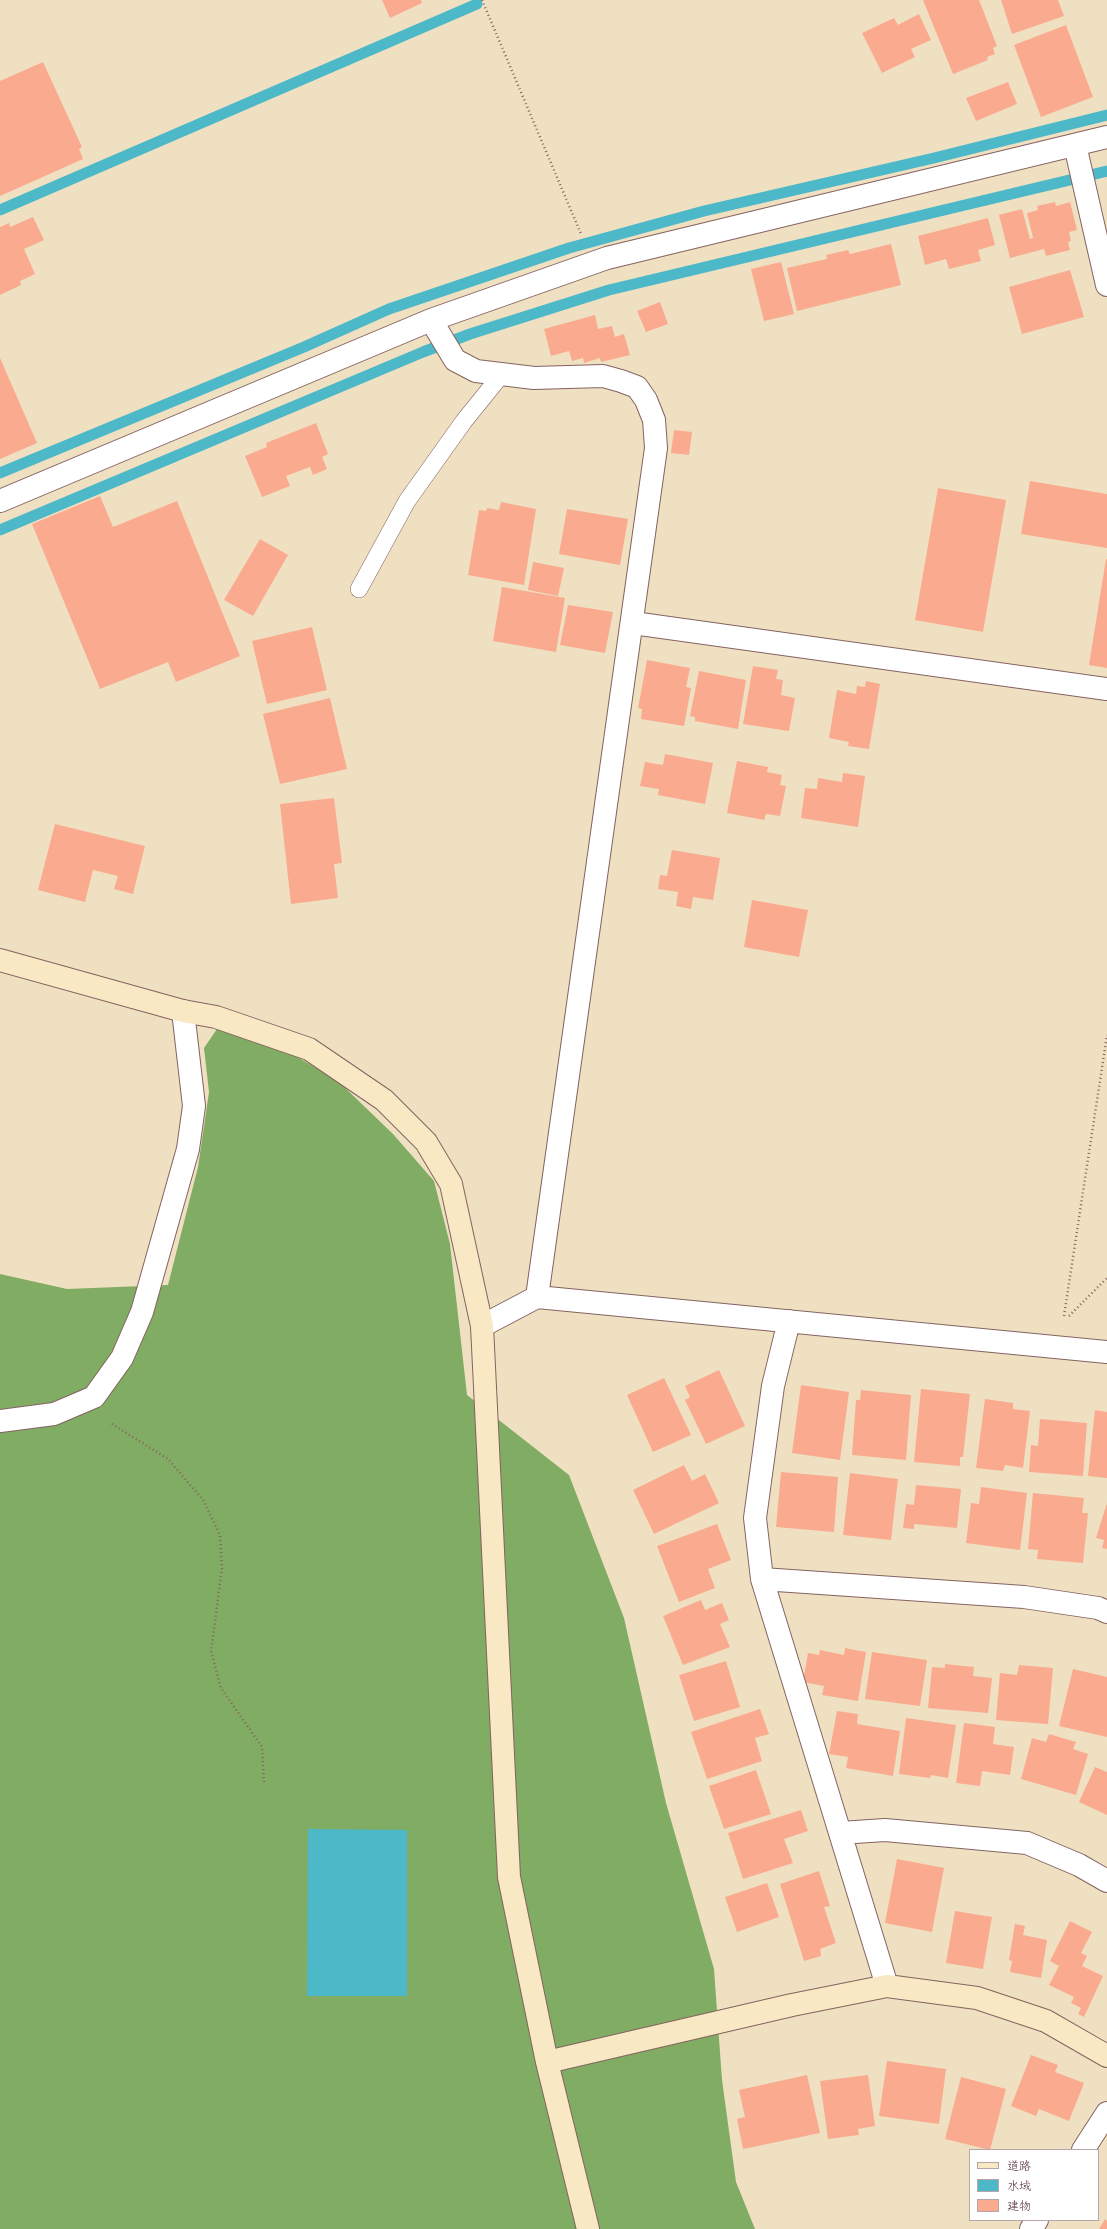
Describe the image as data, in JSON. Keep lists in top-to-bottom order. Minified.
{"legend":["道路","水域","建物"]}
